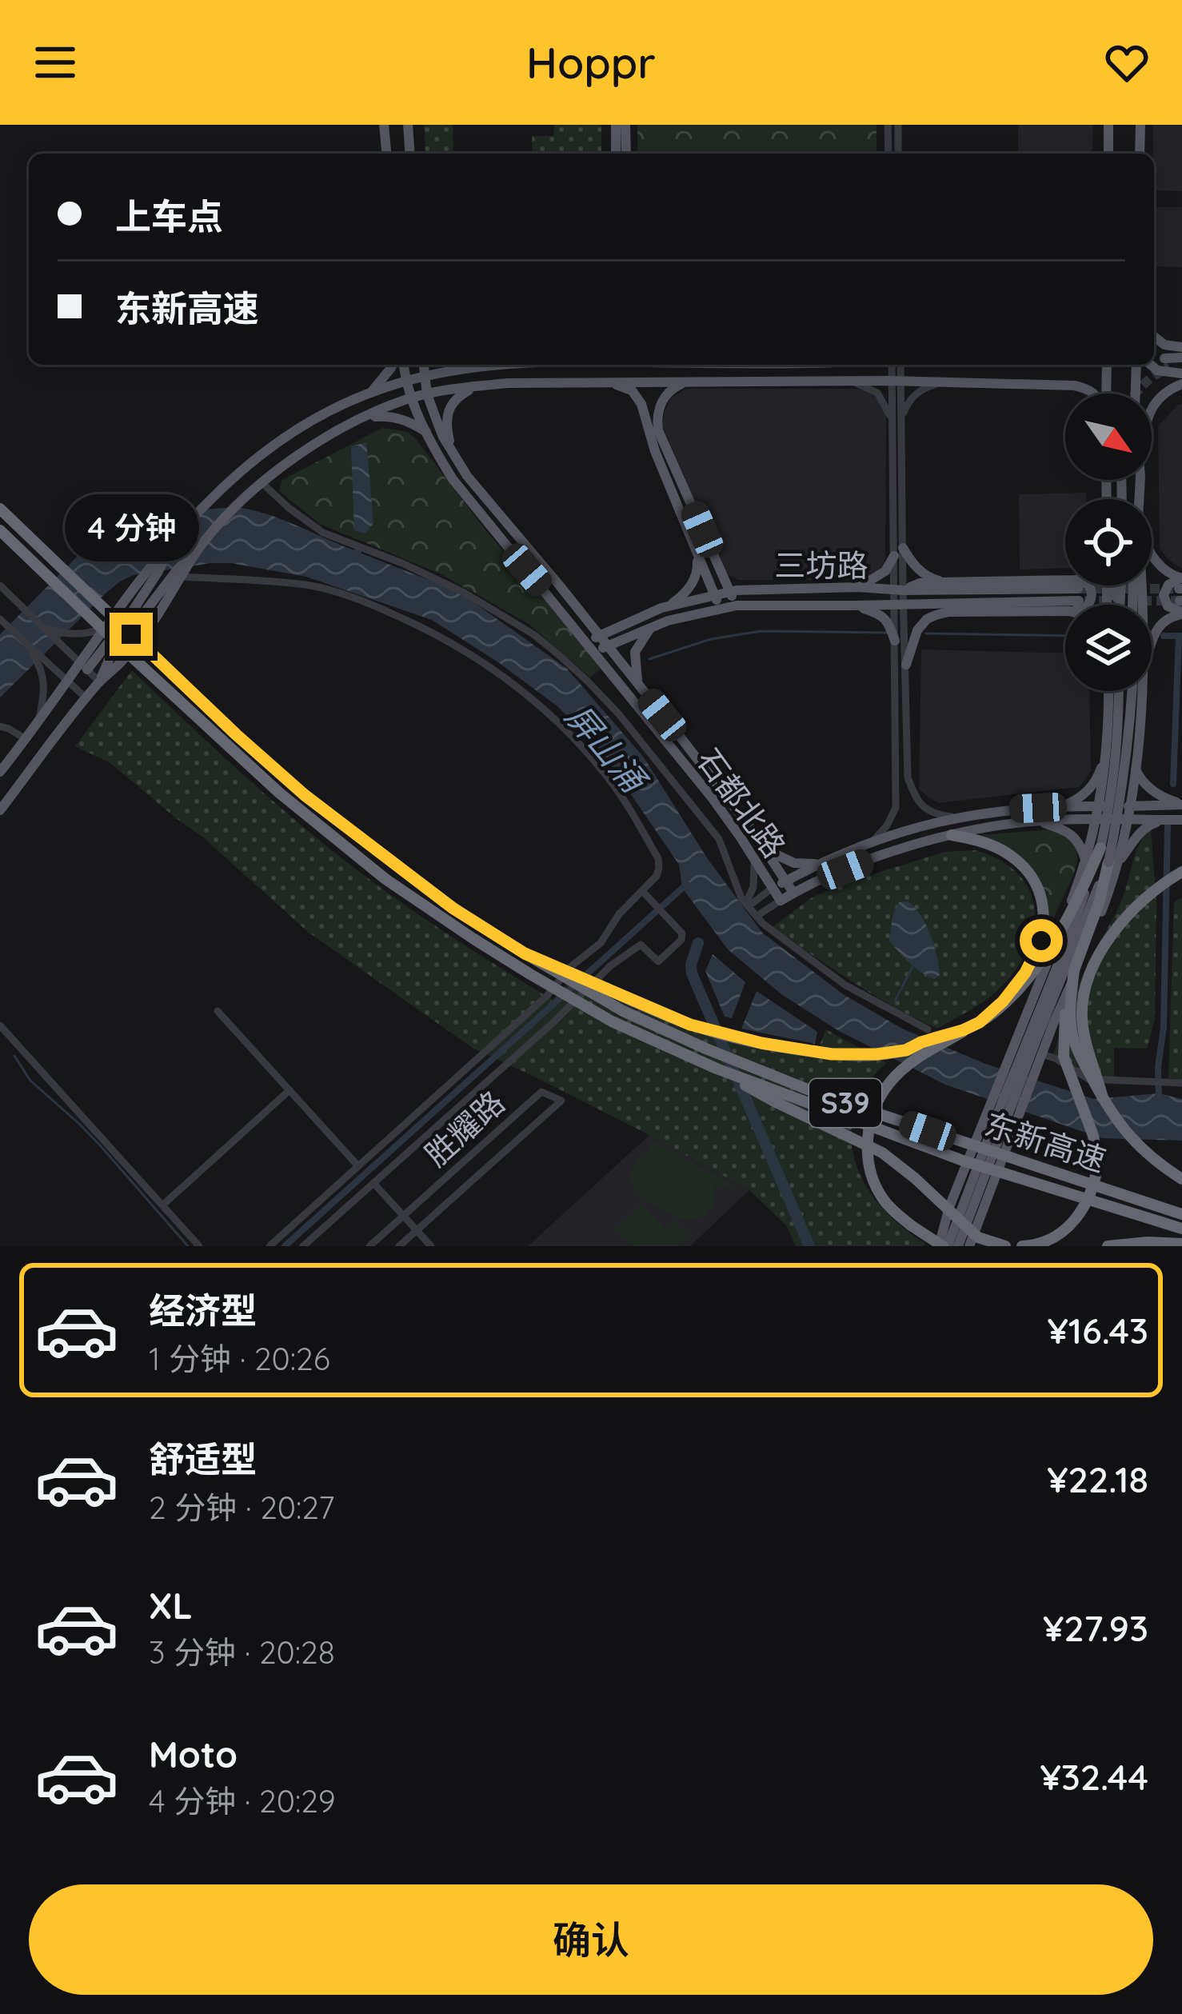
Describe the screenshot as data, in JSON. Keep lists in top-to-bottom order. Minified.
{"streets":{"highway":["S39","东新高速"],"main road":["三坊路","石都北路"],"street":["胜耀路"]},"crossings":[["三坊路","石都北路"]],"water":["屏山涌"],"north":"bottom right","page":{"header":"Hoppr","banner":["上车点","东新高速"],"bubble":"4 分钟","list":[{"name":"经济型","note":"1 分钟 · 20:26","value":"¥16.43"},{"name":"舒适型","note":"2 分钟 · 20:27","value":"¥22.18"},{"name":"XL","note":"3 分钟 · 20:28","value":"¥27.93"},{"name":"Moto","note":"4 分钟 · 20:29","value":"¥32.44"}],"buttons":"确认"}}
